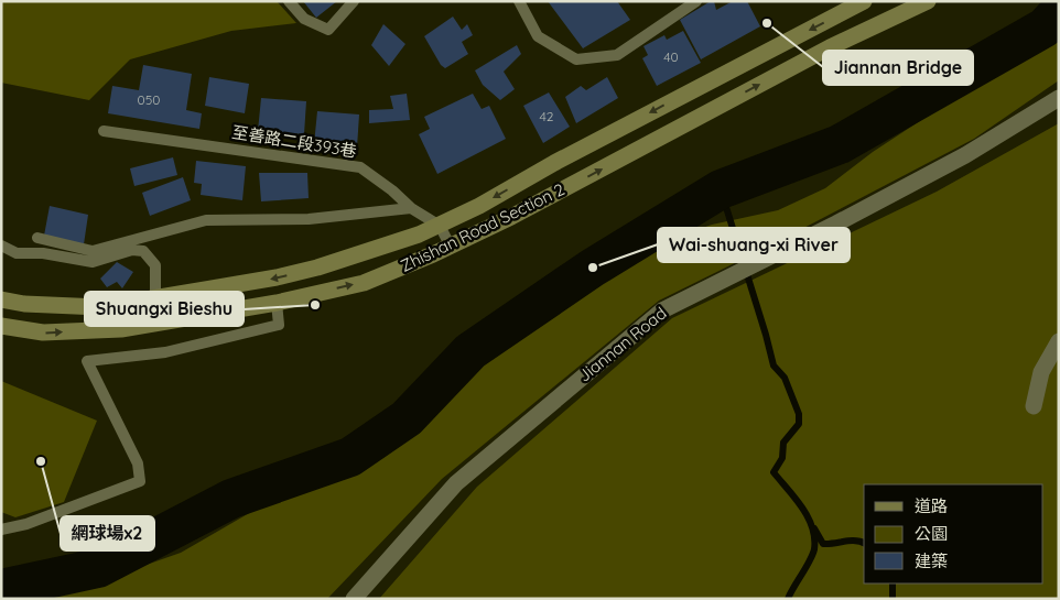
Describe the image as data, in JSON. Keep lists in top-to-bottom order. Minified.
{"streets":{"street":["Zhishan Road Section 2","Jiannan Road"],"lane":["至善路二段393巷"]},"crossings":[["至善路二段393巷","Zhishan Road Section 2"]],"places":["Jiannan Bridge","Wai-shuang-xi River","Shuangxi Bieshu","網球場x2"],"house_numbers":["40","050","42"],"legend":["道路","公園","建築"]}
